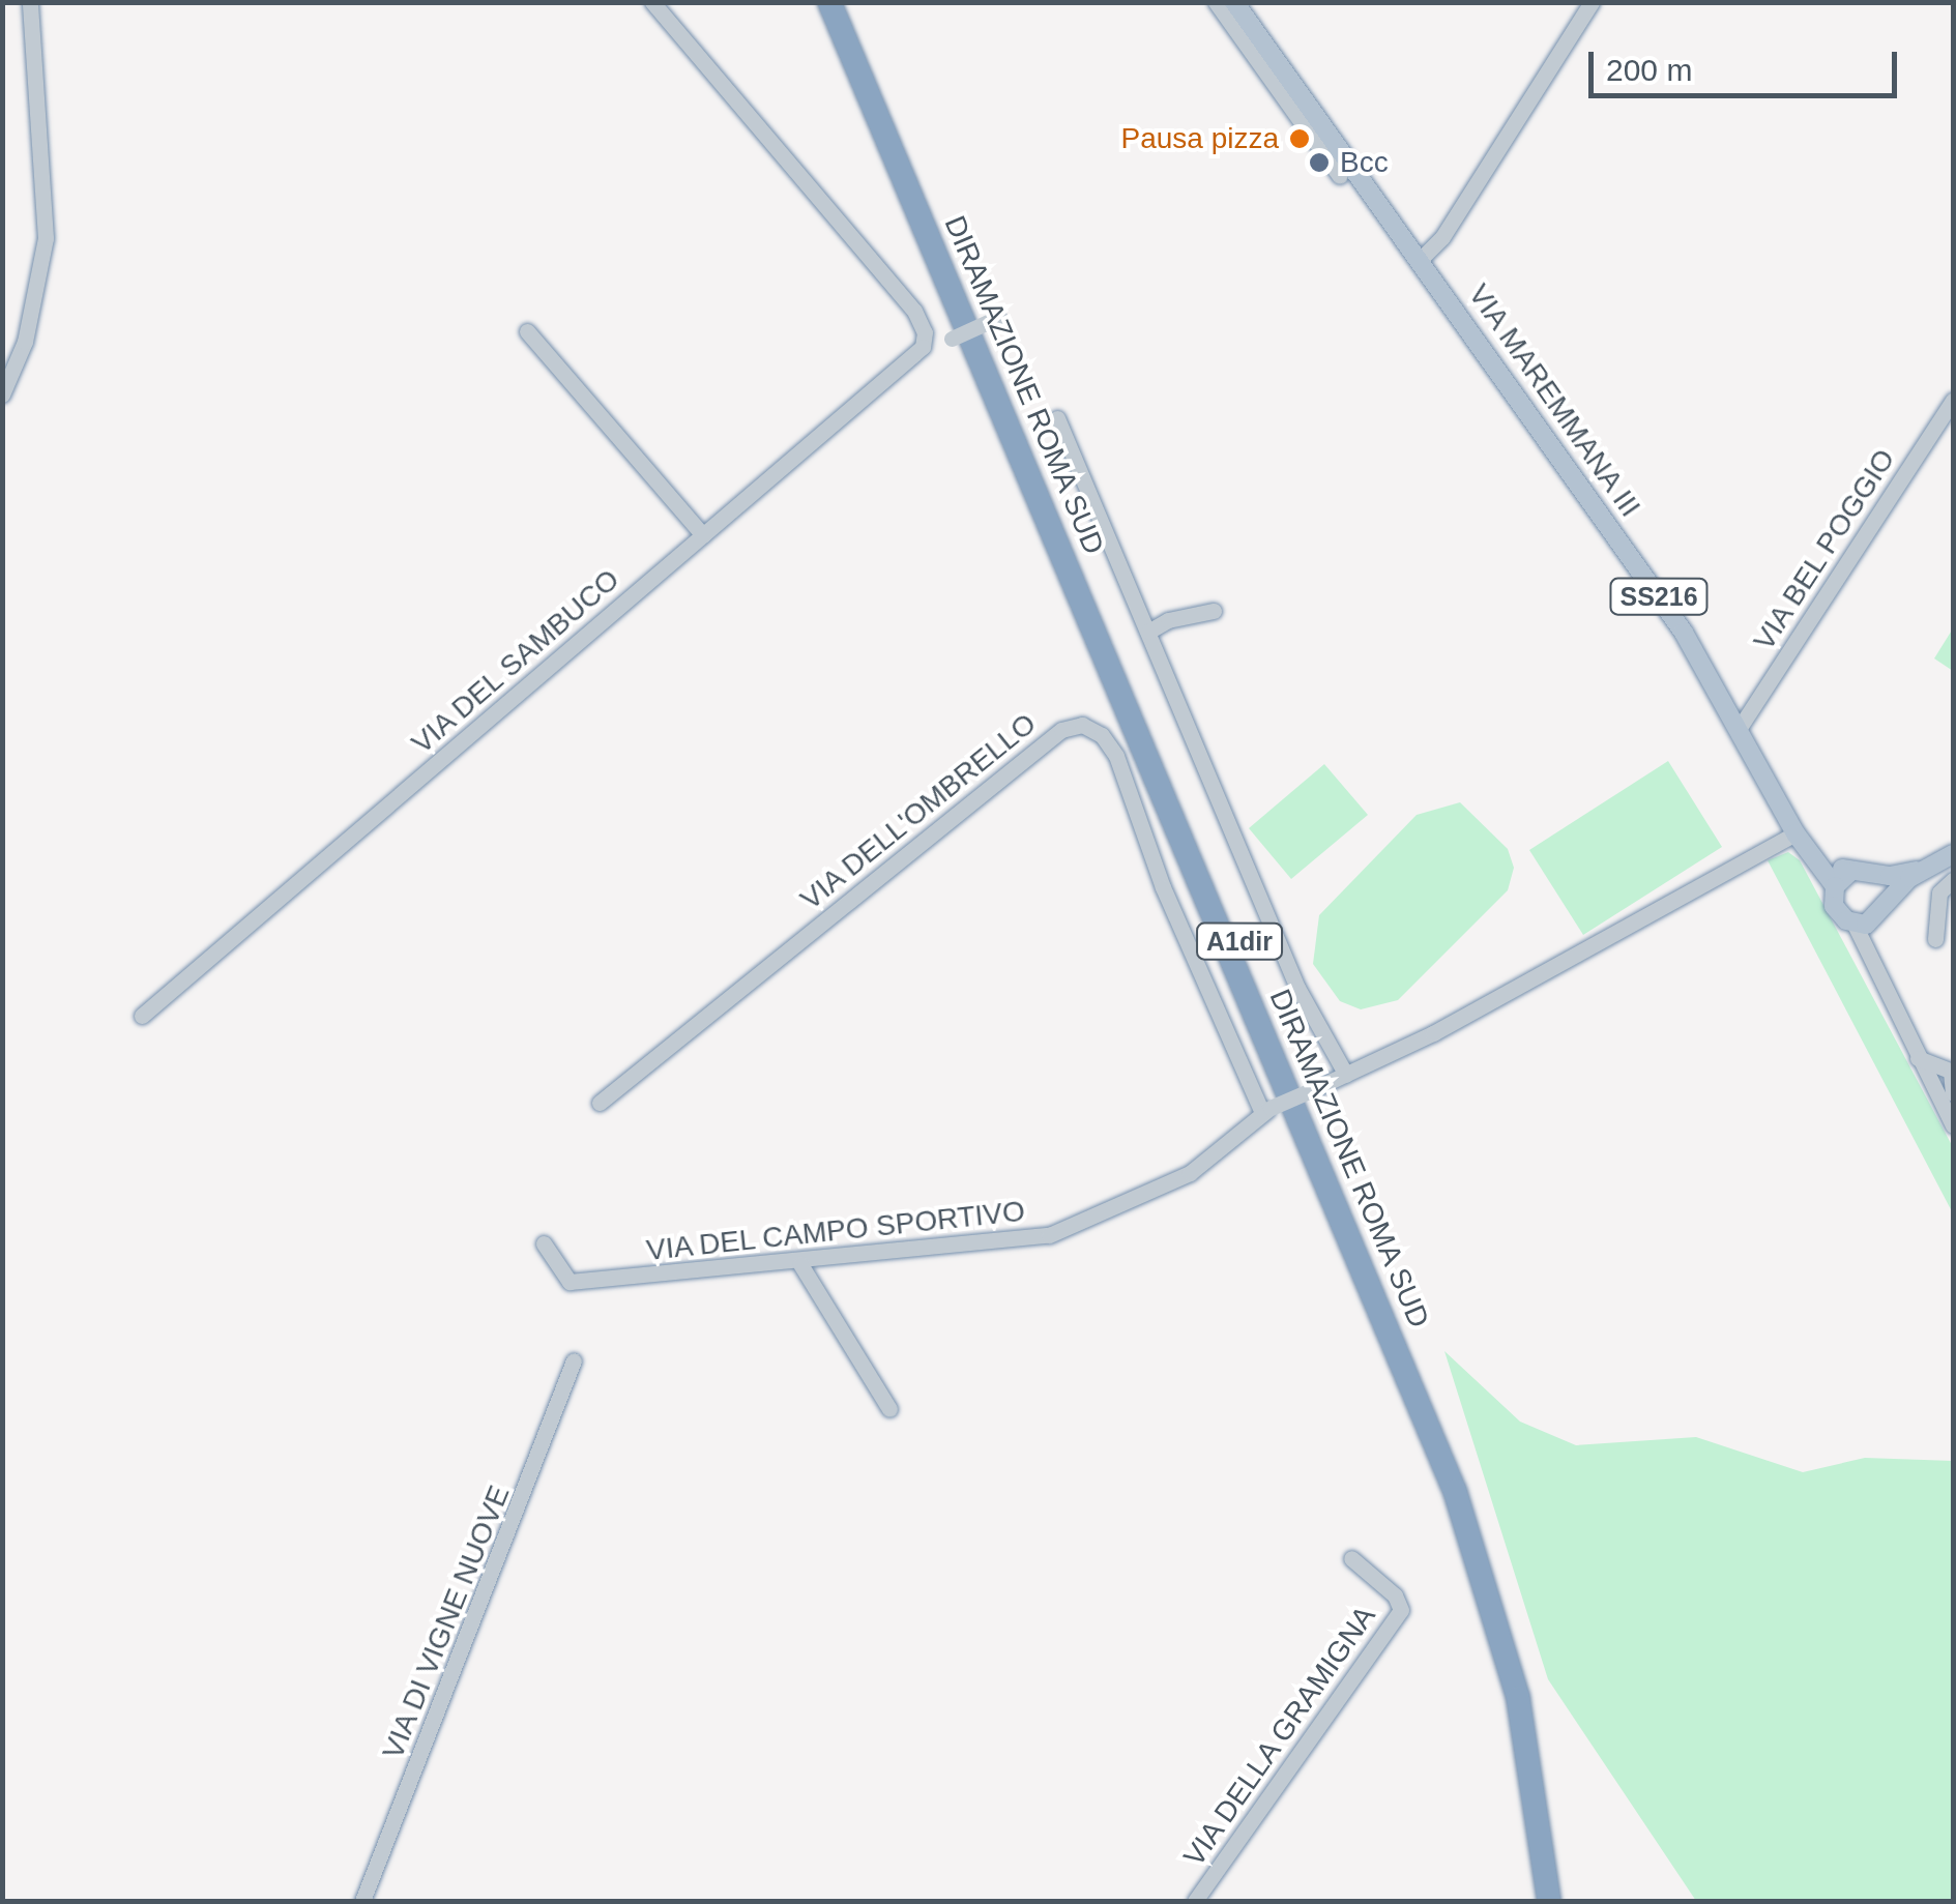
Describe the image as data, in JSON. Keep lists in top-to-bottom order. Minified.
{"streets":{"highway":["DIRAMAZIONE ROMA SUD","A1dir"],"main road":["VIA MAREMMANA III","SS216"],"street":["VIA BEL POGGIO","VIA DEL SAMBUCO","VIA DELL'OMBRELLO","VIA DEL CAMPO SPORTIVO","VIA DI VIGNE NUOVE","VIA DELLA GRAMIGNA"]},"crossings":[["VIA MAREMMANA III","VIA BEL POGGIO"],["VIA MAREMMANA III","VIA DEL CAMPO SPORTIVO"],["VIA DELL'OMBRELLO","VIA DEL CAMPO SPORTIVO"]],"places":["Pausa pizza","Bcc"],"scale_bar":"200 m"}
